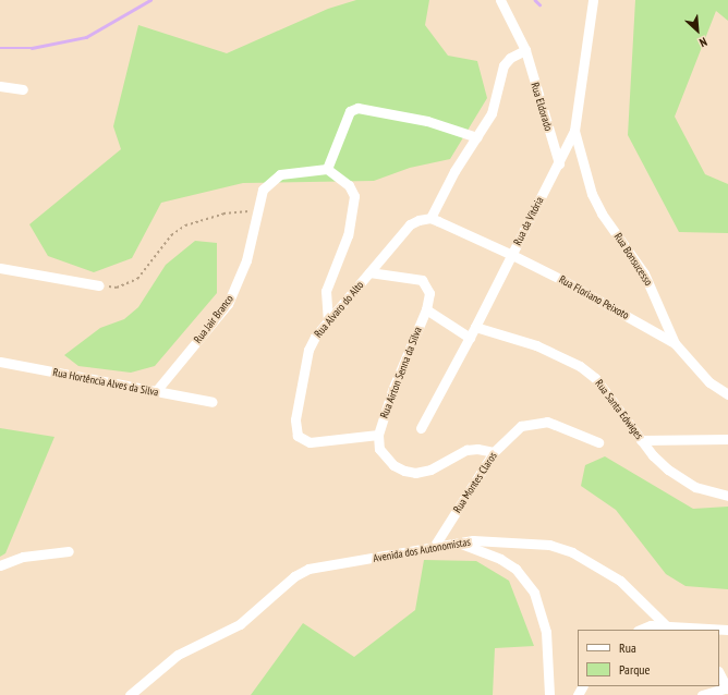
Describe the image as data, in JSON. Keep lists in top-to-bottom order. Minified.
{"streets":{"street":["Rua Eldorado","Rua da Vitória","Rua Bonsucesso","Rua Floriano Peixoto","Rua Alvaro do Alto","Rua Jair Branco","Rua Airton Senna da Silva","Rua Hortência Alves da Silva","Rua Santa Edwiges","Rua Montes Claros","Avenida dos Autonomistas"]},"crossings":[["Rua Eldorado","Rua da Vitória"],["Rua da Vitória","Rua Bonsucesso"],["Rua da Vitória","Rua Floriano Peixoto"],["Rua da Vitória","Rua Santa Edwiges"],["Rua Bonsucesso","Rua Floriano Peixoto"],["Rua Alvaro do Alto","Rua Airton Senna da Silva"],["Rua Jair Branco","Rua Hortência Alves da Silva"],["Rua Montes Claros","Avenida dos Autonomistas"]],"legend":["Rua","Parque"],"north":"bottom right"}
